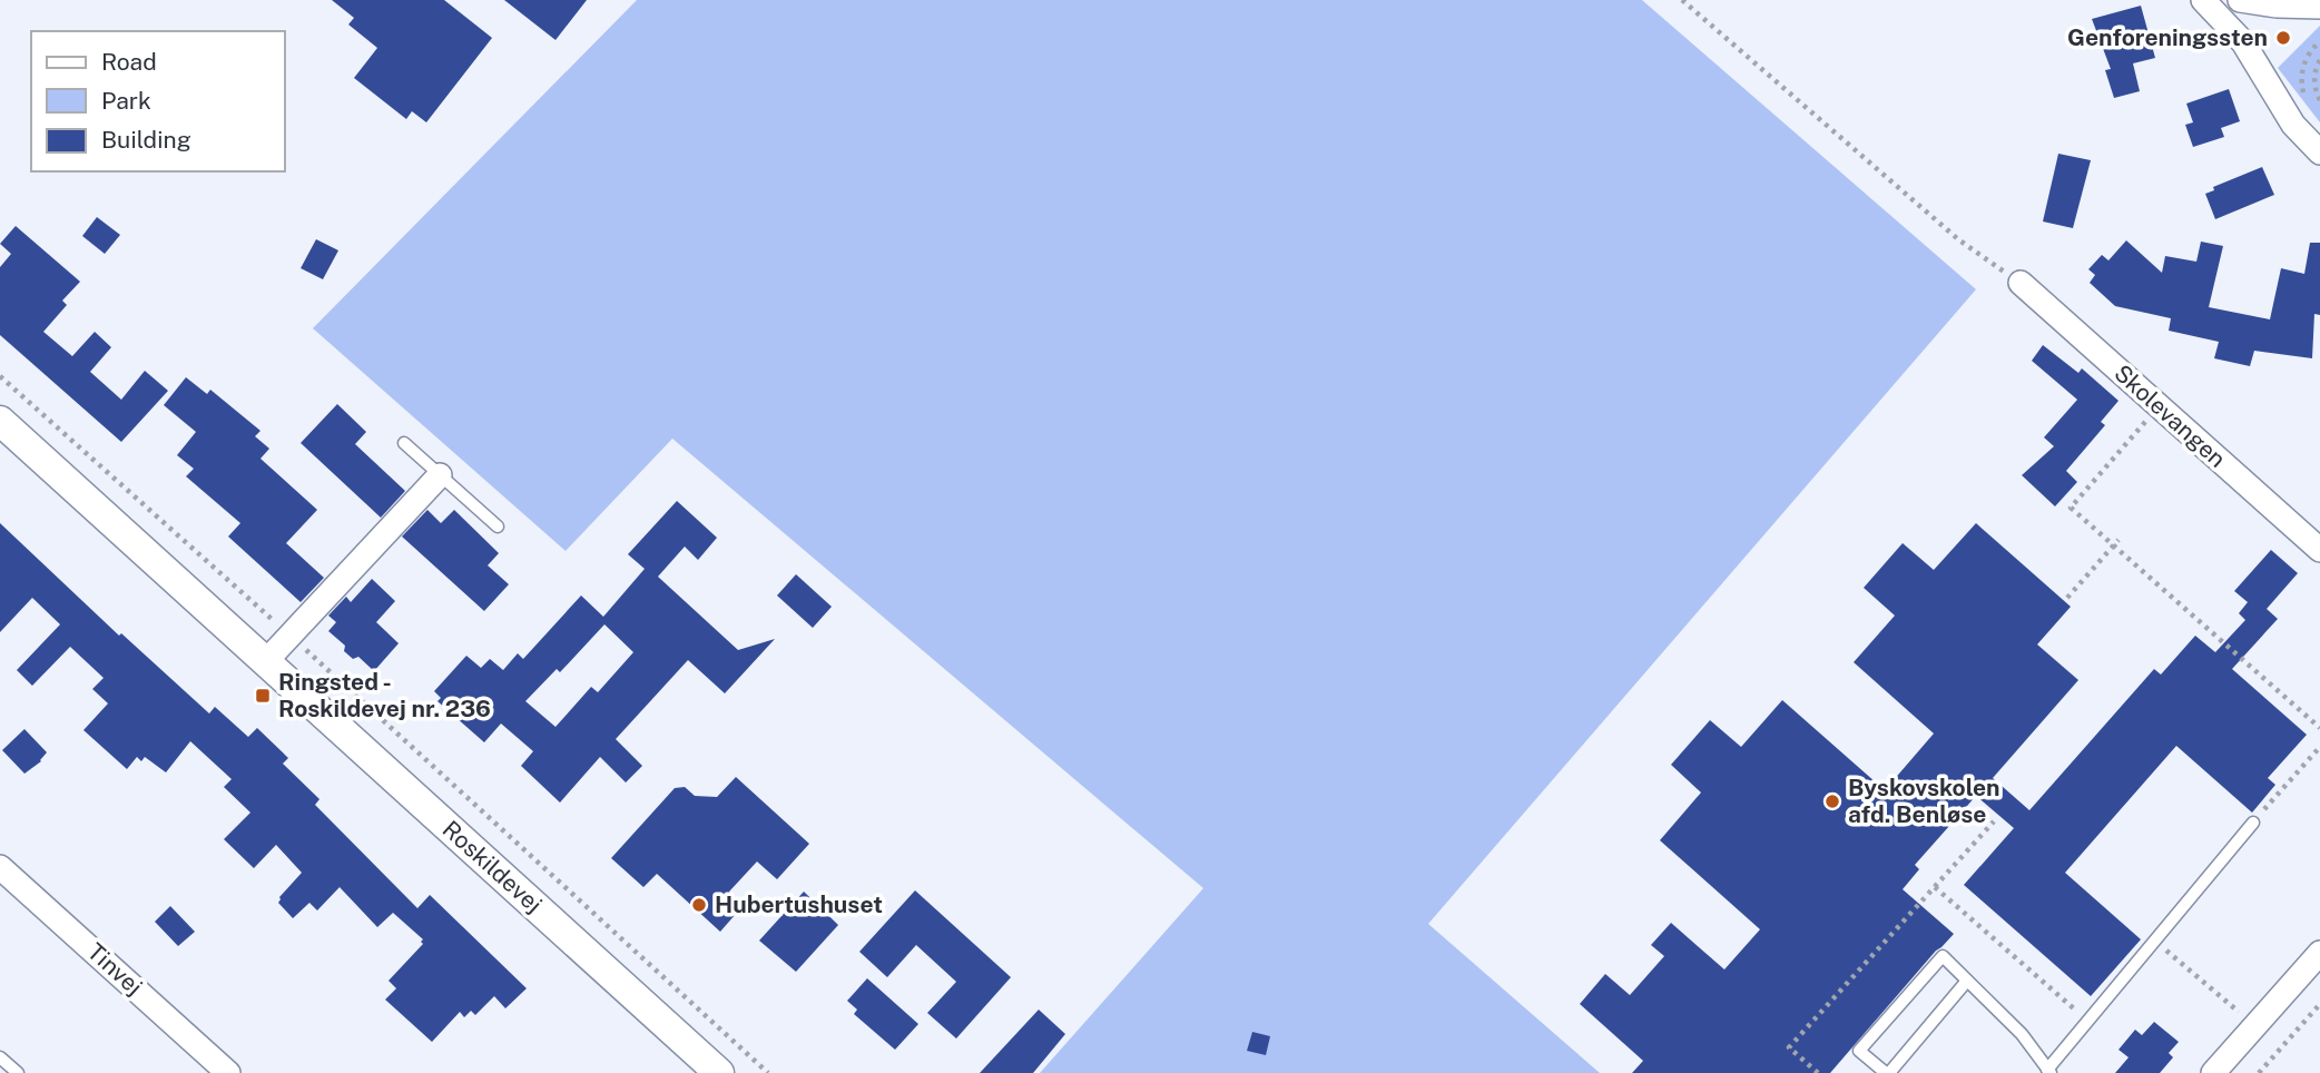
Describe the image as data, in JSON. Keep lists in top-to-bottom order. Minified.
{"streets":{"street":["Skolevangen","Roskildevej","Tinvej"]},"places":{"other":["Genforeningssten","Byskovskolen afd. Benløse","Hubertushuset"],"transit":["Ringsted - Roskildevej nr. 236"]},"legend":["Road","Park","Building"]}
